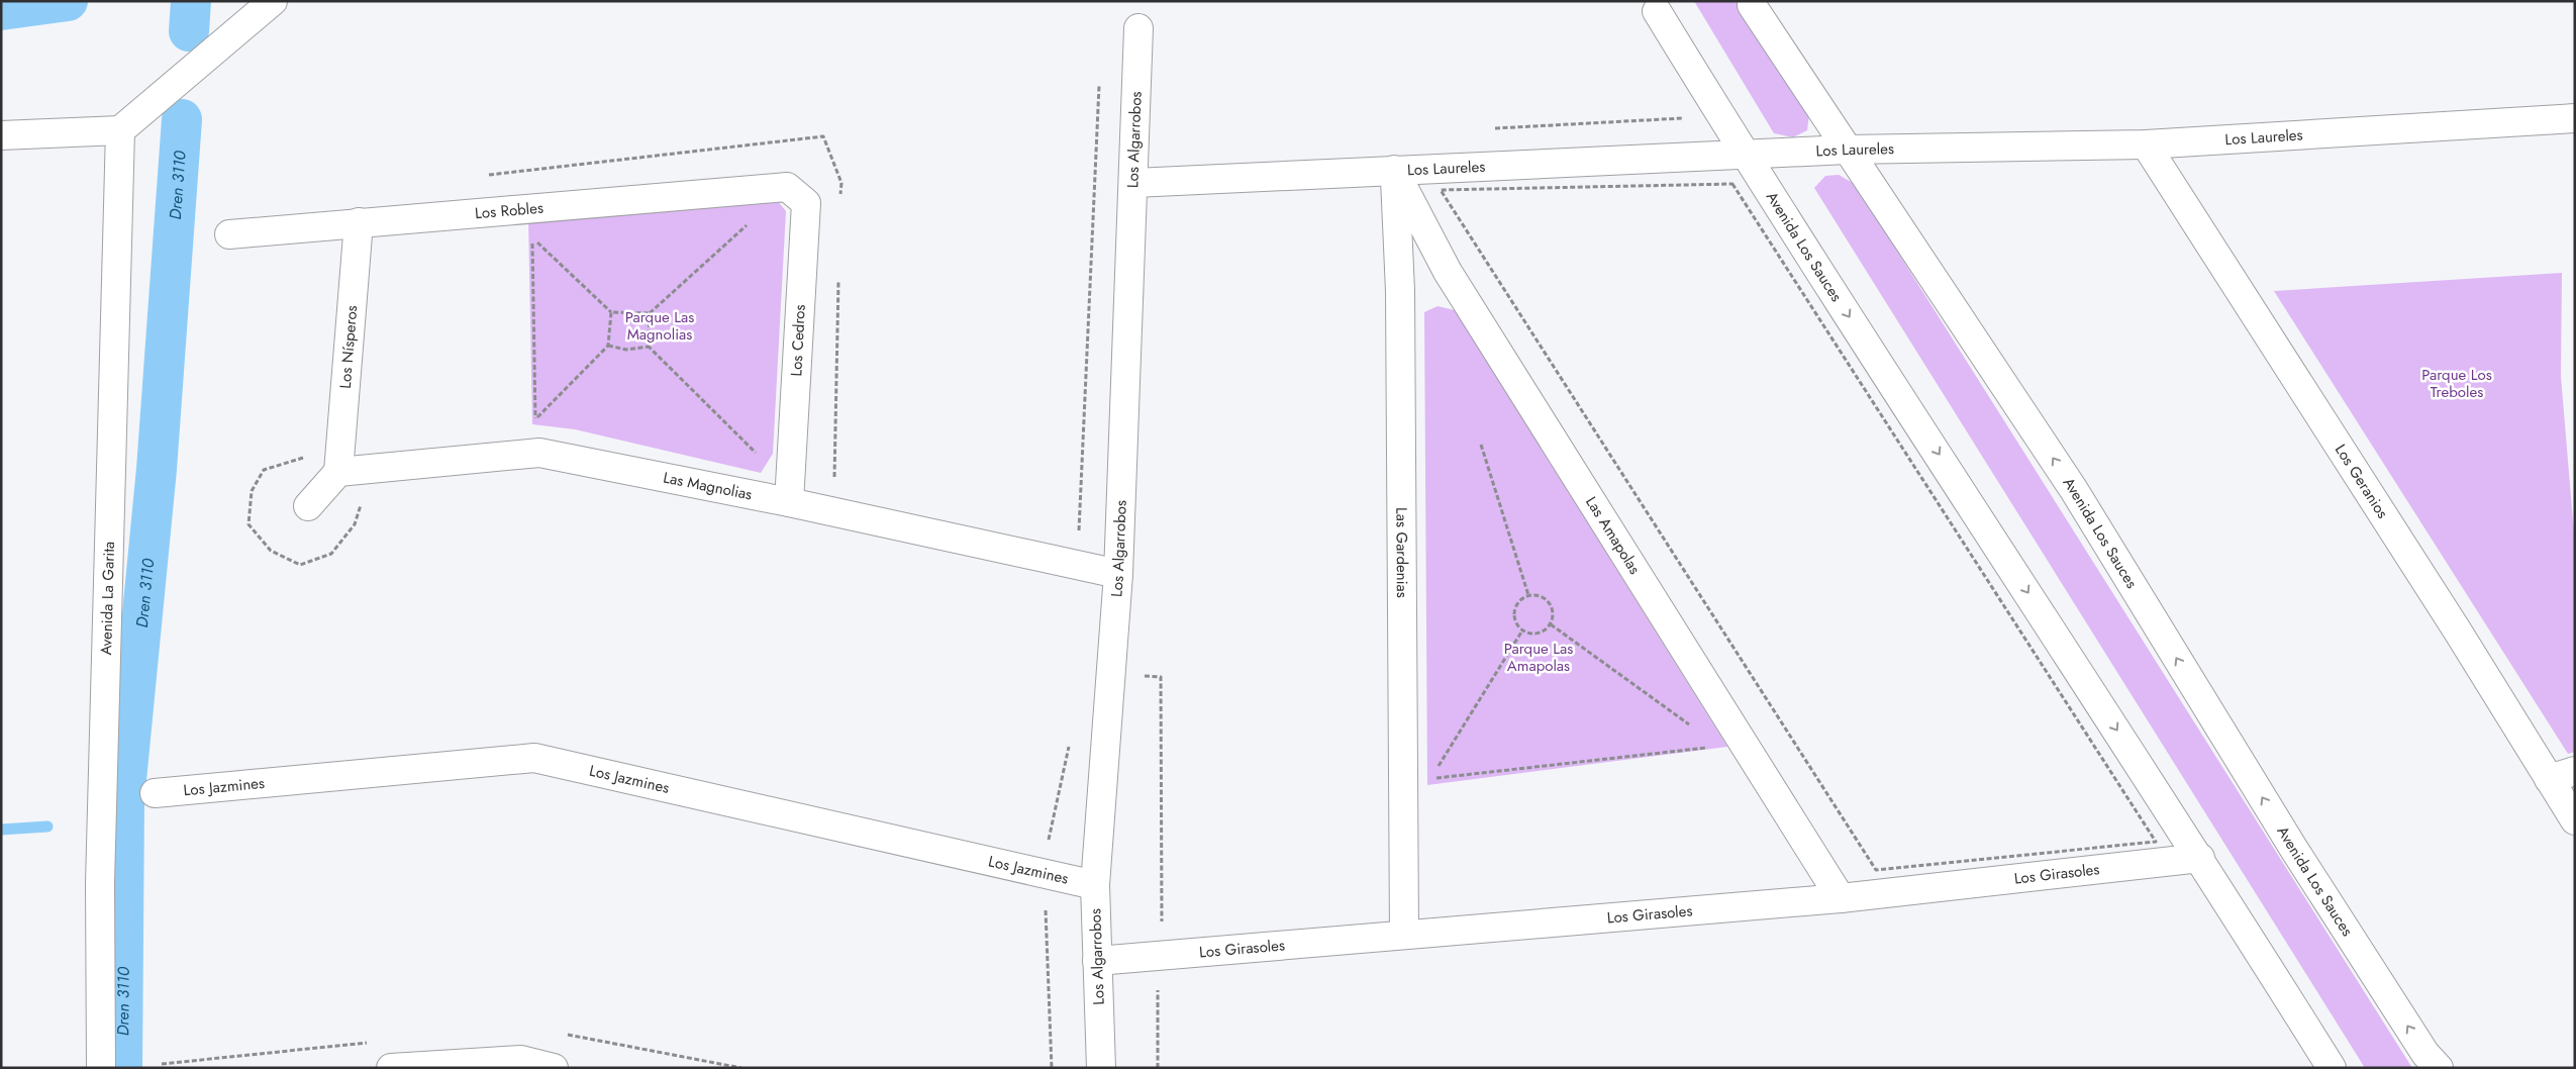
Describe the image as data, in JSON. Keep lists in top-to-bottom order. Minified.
{"streets":{"street":["Los Laureles","Los Algarrobos","Los Robles","Avenida Los Sauces","Los Cedros","Los Nísperos","Los Geranios","Las Magnolias","Las Amapolas","Las Gardenias","Avenida La Garita","Los Jazmines","Los Girasoles"]},"crossings":[["Los Laureles","Los Algarrobos"],["Los Laureles","Avenida Los Sauces"],["Los Laureles","Los Geranios"],["Los Laureles","Las Amapolas"],["Los Laureles","Las Gardenias"],["Los Algarrobos","Las Magnolias"],["Los Algarrobos","Los Jazmines"],["Los Algarrobos","Los Girasoles"],["Los Robles","Los Cedros"],["Los Robles","Los Nísperos"],["Avenida Los Sauces","Los Girasoles"],["Los Cedros","Las Magnolias"],["Los Nísperos","Las Magnolias"],["Las Amapolas","Las Gardenias"],["Las Amapolas","Los Girasoles"],["Las Gardenias","Los Girasoles"]],"water":["Dren 3110"],"parks":["Parque Las Magnolias","Parque Los Treboles","Parque Las Amapolas"]}
